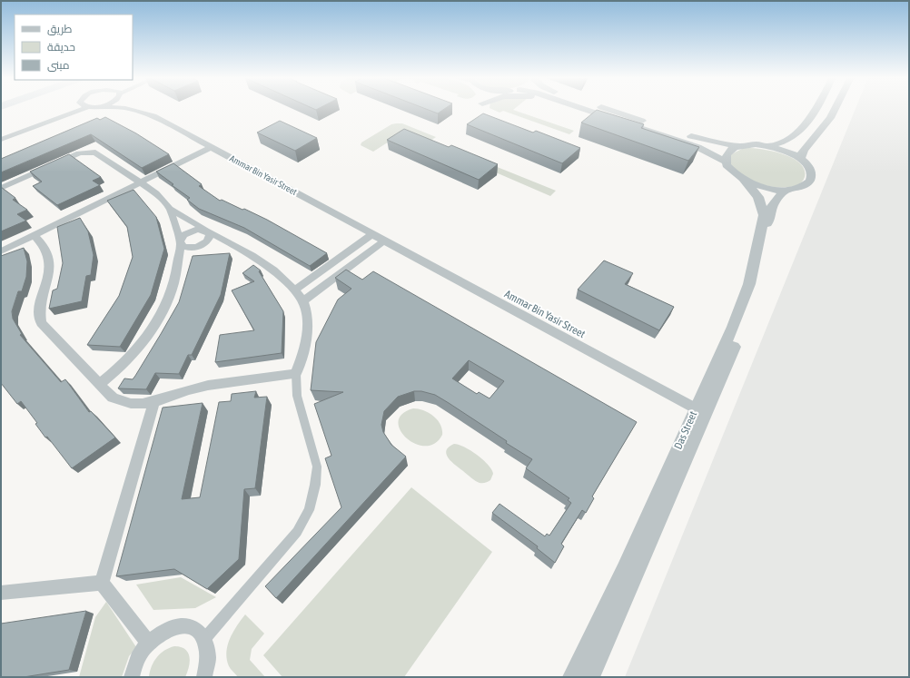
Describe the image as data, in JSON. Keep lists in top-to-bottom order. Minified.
{"streets":{"street":["Ammar Bin Yasir Street","Das Street"]},"crossings":[["Ammar Bin Yasir Street","Das Street"]],"legend":["طريق","حديقة","مبنى"]}
